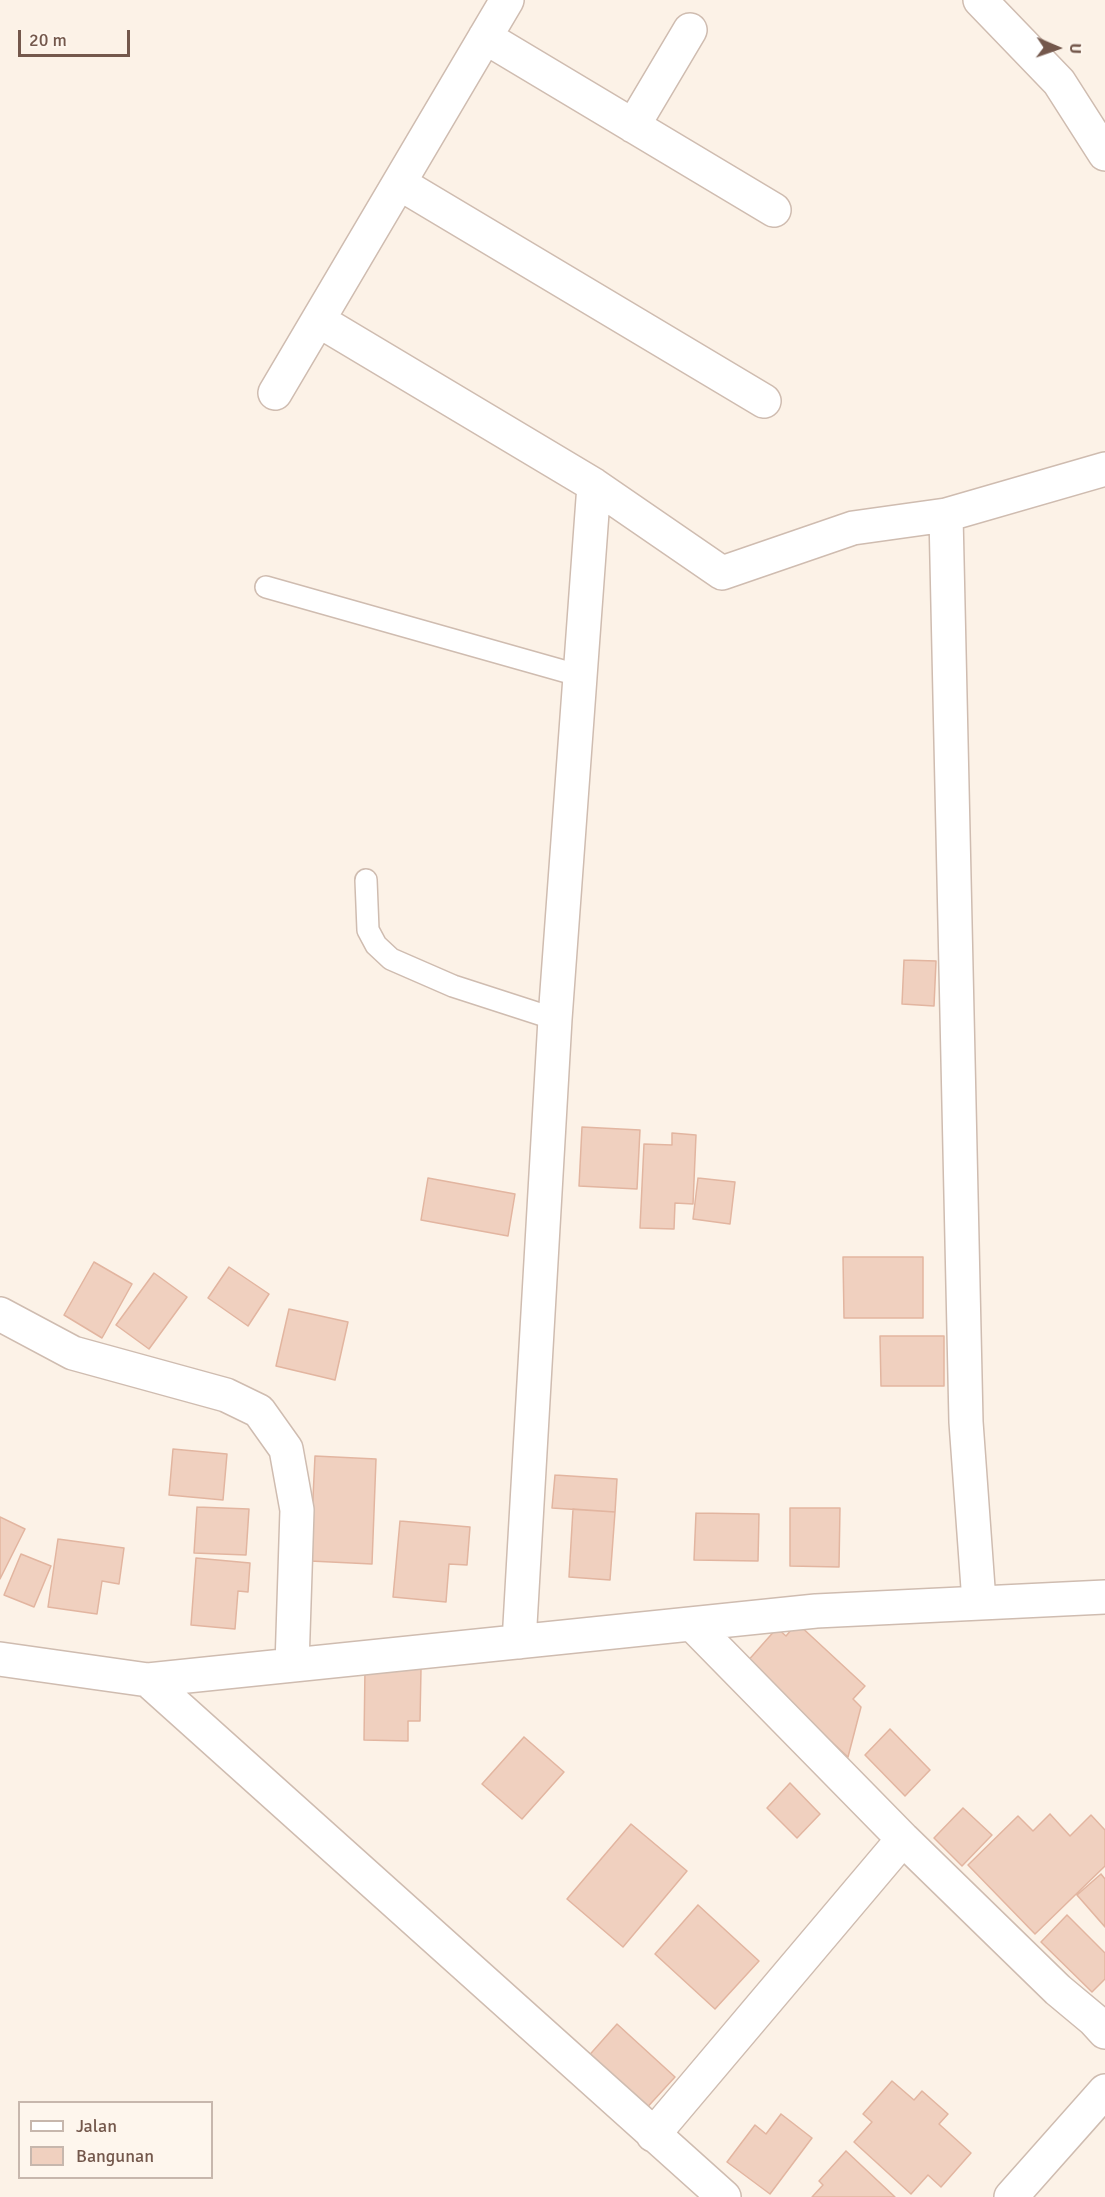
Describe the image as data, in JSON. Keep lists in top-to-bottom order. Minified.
{"legend":["Jalan","Bangunan"],"scale_bar":"20 m","north":"right"}
